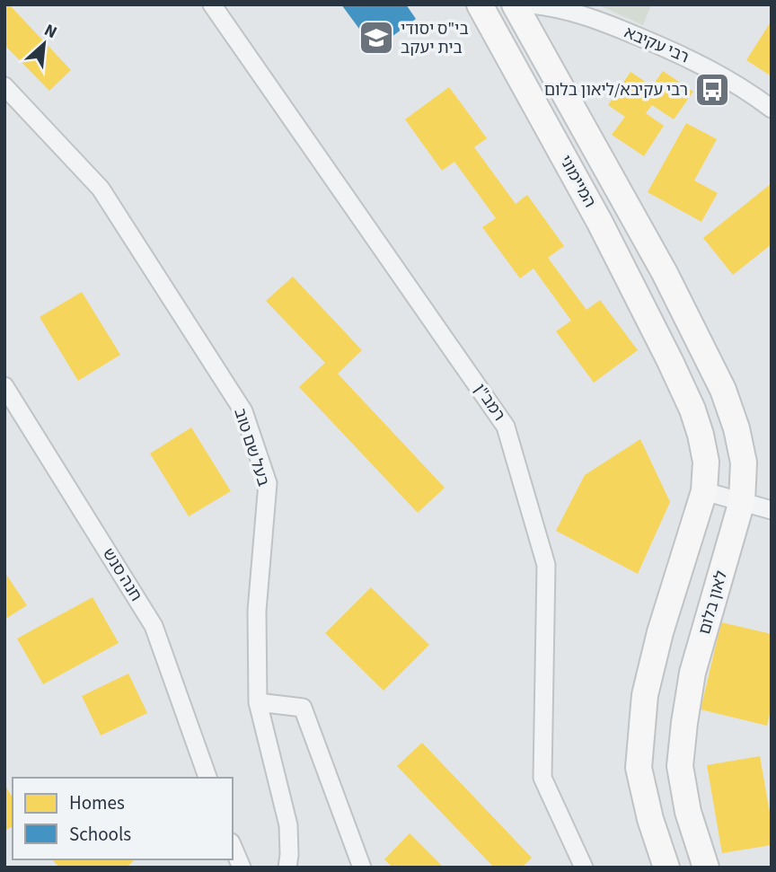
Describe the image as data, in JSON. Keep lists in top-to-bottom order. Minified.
{"streets":{"street":["רבי עקיבא","המיימוני","רמב\"ן","בעל שם טוב","חנה סנש","לאון בלום"]},"crossings":[["המיימוני","לאון בלום"]],"places":{"school or university":["בי\"ס יסודי בית יעקב"],"bus stop":["רבי עקיבא/ליאון בלום"]},"legend":["Homes","Schools"],"north":"top right"}
